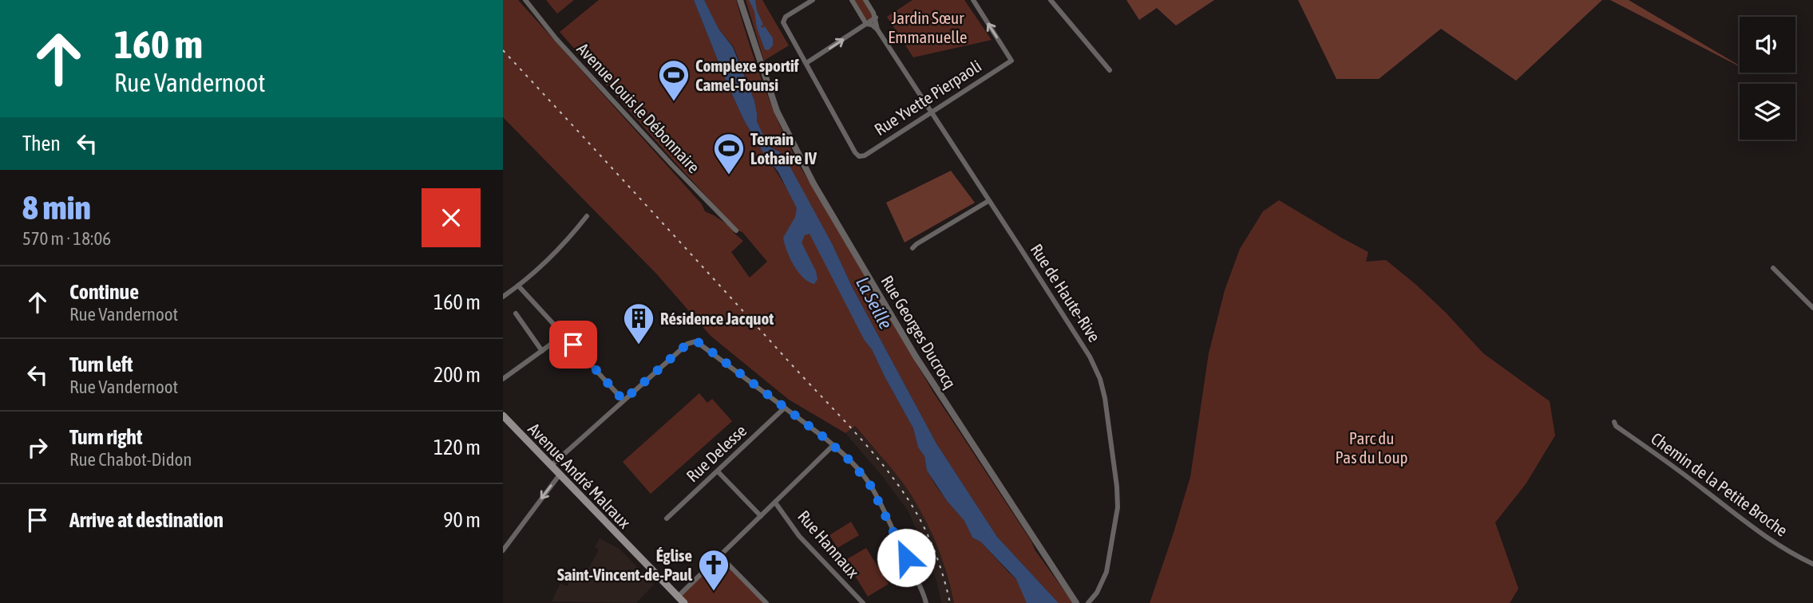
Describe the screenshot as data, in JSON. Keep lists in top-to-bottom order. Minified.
{"streets":{"main road":["Avenue André Malraux"],"street":["Rue Yvette Pierpaoli","Avenue Louis le Débonnaire","Rue de Haute-Rive","Rue Georges Ducrocq","Rue Delesse","Chemin de la Petite Broche","Rue Hannaux"]},"crossings":[["Rue Yvette Pierpaoli","Rue de Haute-Rive"]],"water":["La Seille"],"parks":["Jardin Sœur Emmanuelle","Parc du Pas du Loup"],"places":{"sports":["Complexe sportif Camel-Tounsi","Terrain Lothaire IV"],"building":["Résidence Jacquot"],"church":["Église Saint-Vincent-de-Paul"]},"page":{"turn":["160 m","Rue Vandernoot"],"then":"Then","heading":["8 min","570 m · 18:06"],"list":[{"name":"Continue","note":"Rue Vandernoot","value":"160 m"},{"name":"Turn left","note":"Rue Vandernoot","value":"200 m"},{"name":"Turn right","note":"Rue Chabot-Didon","value":"120 m"},{"name":"Arrive at destination","value":"90 m"}]}}
